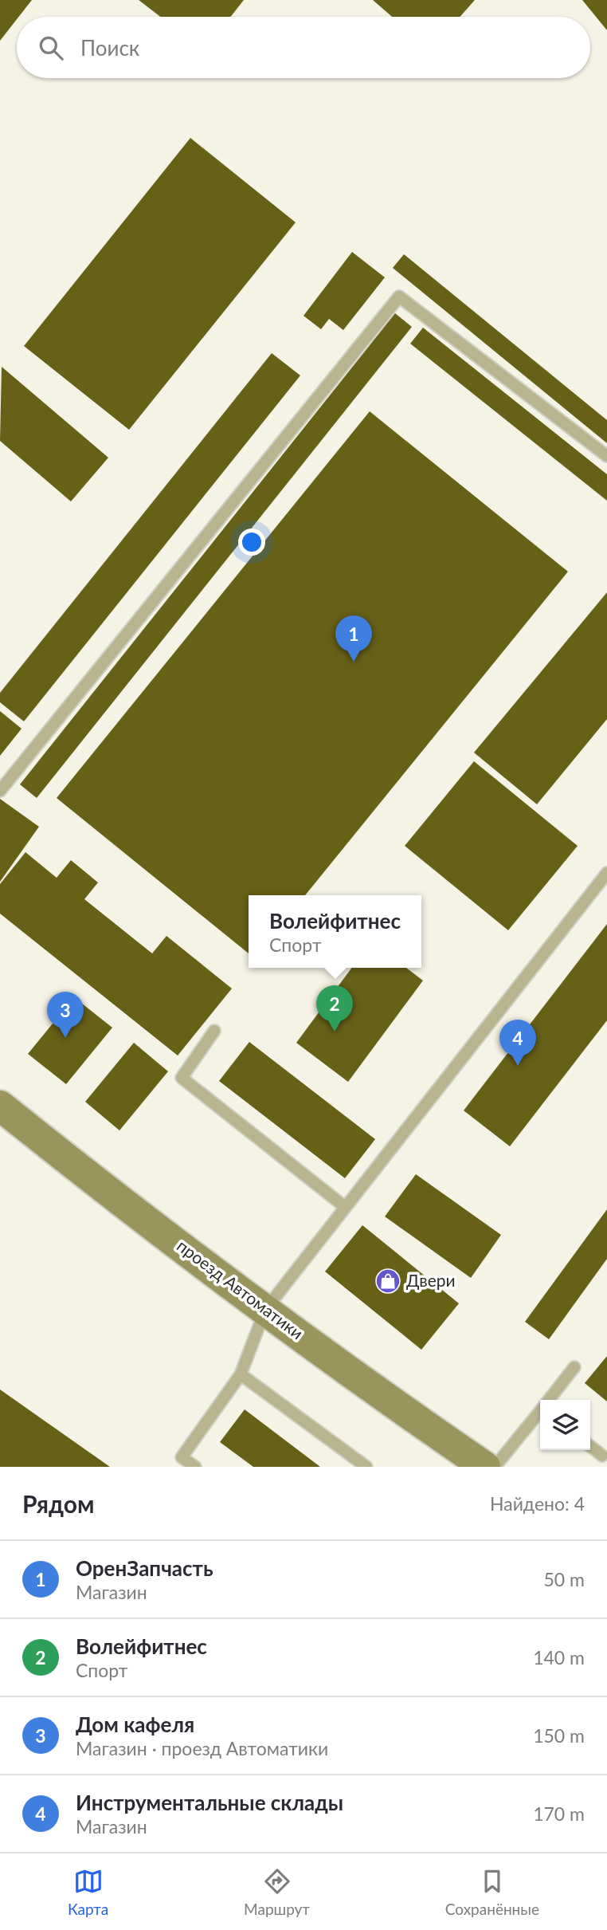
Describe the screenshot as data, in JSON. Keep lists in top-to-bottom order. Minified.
{"streets":{"main road":["проезд Автоматики"]},"places":{"shop":["Двери"]},"page":{"search":"Поиск","pins":["1","2","3","4"],"popup":["Волейфитнес","Спорт"],"heading":["Рядом","Найдено: 4"],"list":[{"mark":"1","name":"ОренЗапчасть","note":"Магазин","value":"50 m"},{"mark":"2","name":"Волейфитнес","note":"Спорт","value":"140 m"},{"mark":"3","name":"Дом кафеля","note":"Магазин · проезд Автоматики","value":"150 m"},{"mark":"4","name":"Инструментальные склады","note":"Магазин","value":"170 m"}],"nav":["Карта","Маршрут","Сохранённые"]}}
